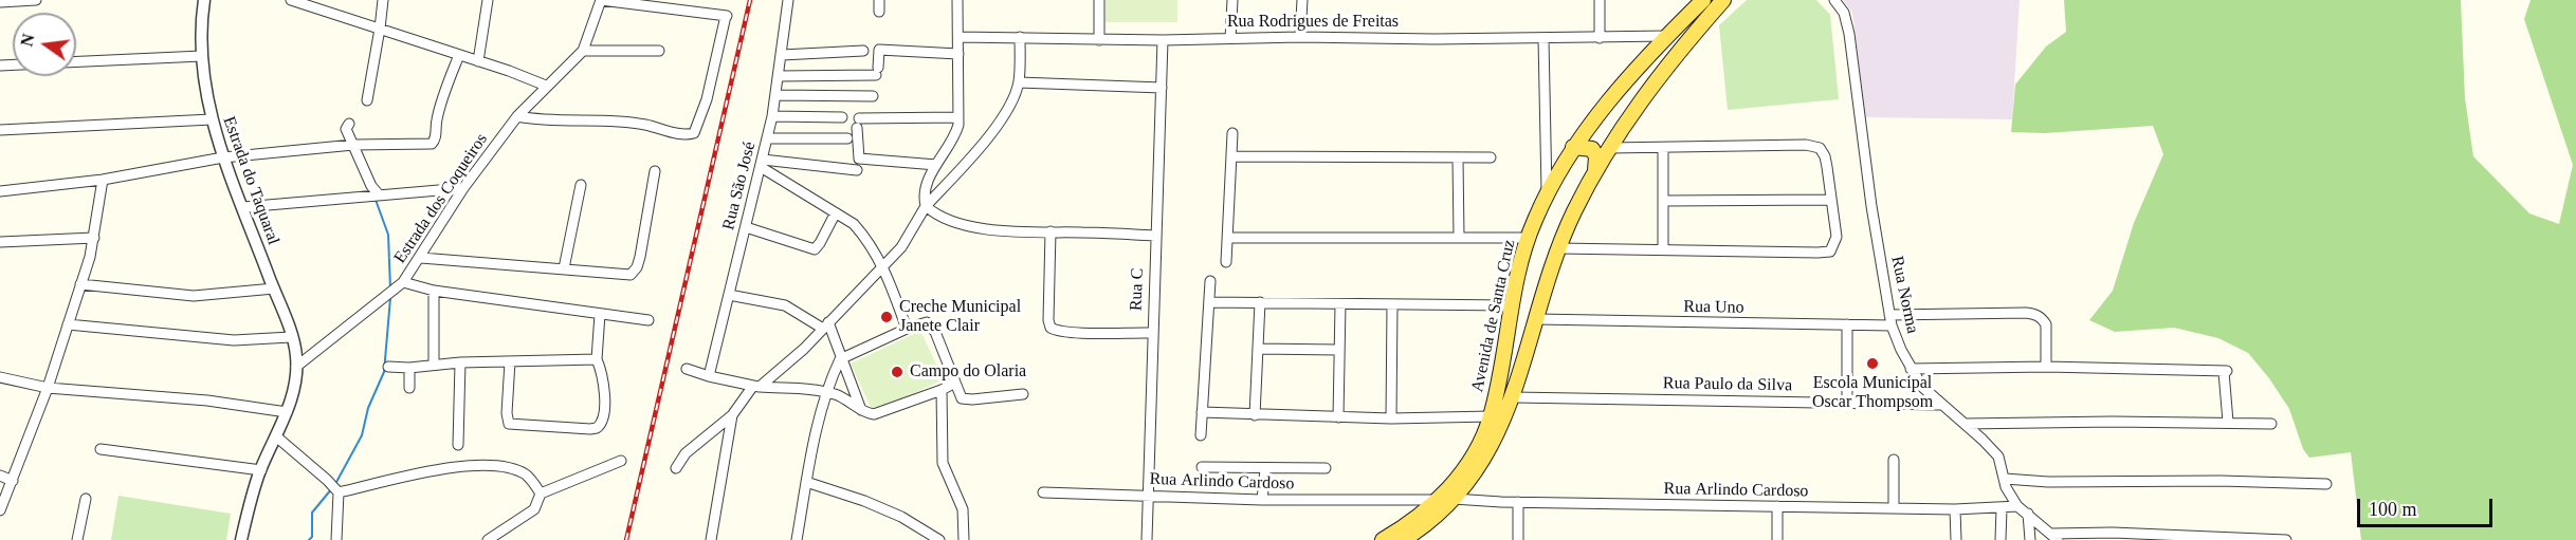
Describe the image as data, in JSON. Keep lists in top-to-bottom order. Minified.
{"streets":{"main road":["Avenida de Santa Cruz"],"street":["Rua Rodrigues de Freitas","Estrada do Taquaral","Rua São José","Estrada dos Coqueiros","Rua C","Rua Norma","Rua Uno","Rua Paulo da Silva","Rua Arlindo Cardoso"]},"crossings":[["Rua Rodrigues de Freitas","Rua C"],["Rua Rodrigues de Freitas","Avenida de Santa Cruz"],["Estrada do Taquaral","Estrada dos Coqueiros"],["Rua C","Rua Arlindo Cardoso"],["Rua Norma","Rua Uno"],["Rua Norma","Rua Paulo da Silva"],["Rua Norma","Rua Arlindo Cardoso"],["Rua Uno","Avenida de Santa Cruz"],["Avenida de Santa Cruz","Rua Paulo da Silva"],["Avenida de Santa Cruz","Rua Arlindo Cardoso"]],"places":["Creche Municipal Janete Clair","Escola Municipal Oscar Thompsom","Campo do Olaria"],"scale_bar":"100 m","north":"left"}
